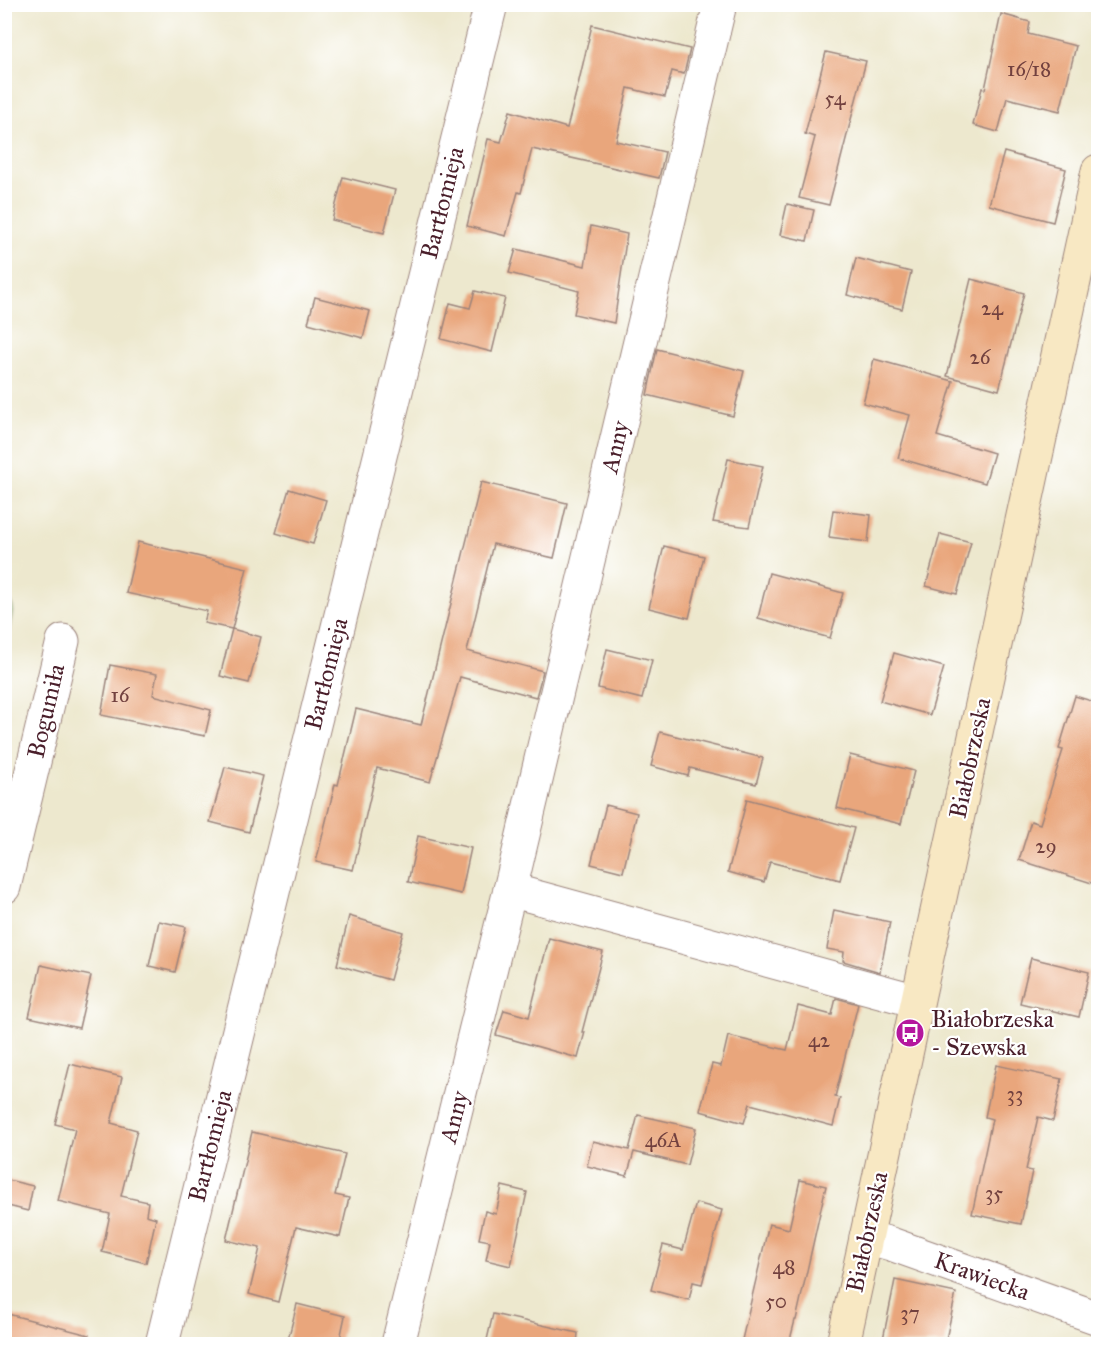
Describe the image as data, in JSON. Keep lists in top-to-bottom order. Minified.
{"streets":{"main road":["Białobrzeska"],"street":["Bartłomieja","Anny","Bogumiła","Krawiecka"]},"crossings":[["Białobrzeska","Krawiecka"]],"places":{"bus stop":["Białobrzeska - Szewska"]},"house_numbers":["16/18","54","24","26","16","29","42","33","46A","35","48","50","37"]}
